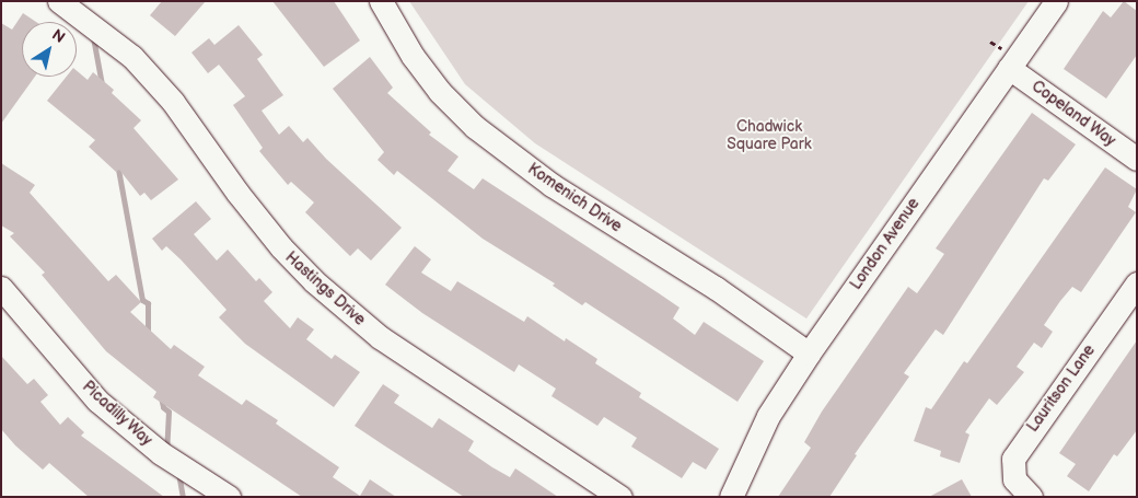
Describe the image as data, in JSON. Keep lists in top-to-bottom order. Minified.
{"streets":{"street":["Copeland Way","Komenich Drive","London Avenue","Hastings Drive","Lauritson Lane","Picadilly Way"]},"crossings":[["Copeland Way","London Avenue"],["Komenich Drive","London Avenue"]],"parks":["Chadwick Square Park"],"north":"top right"}
